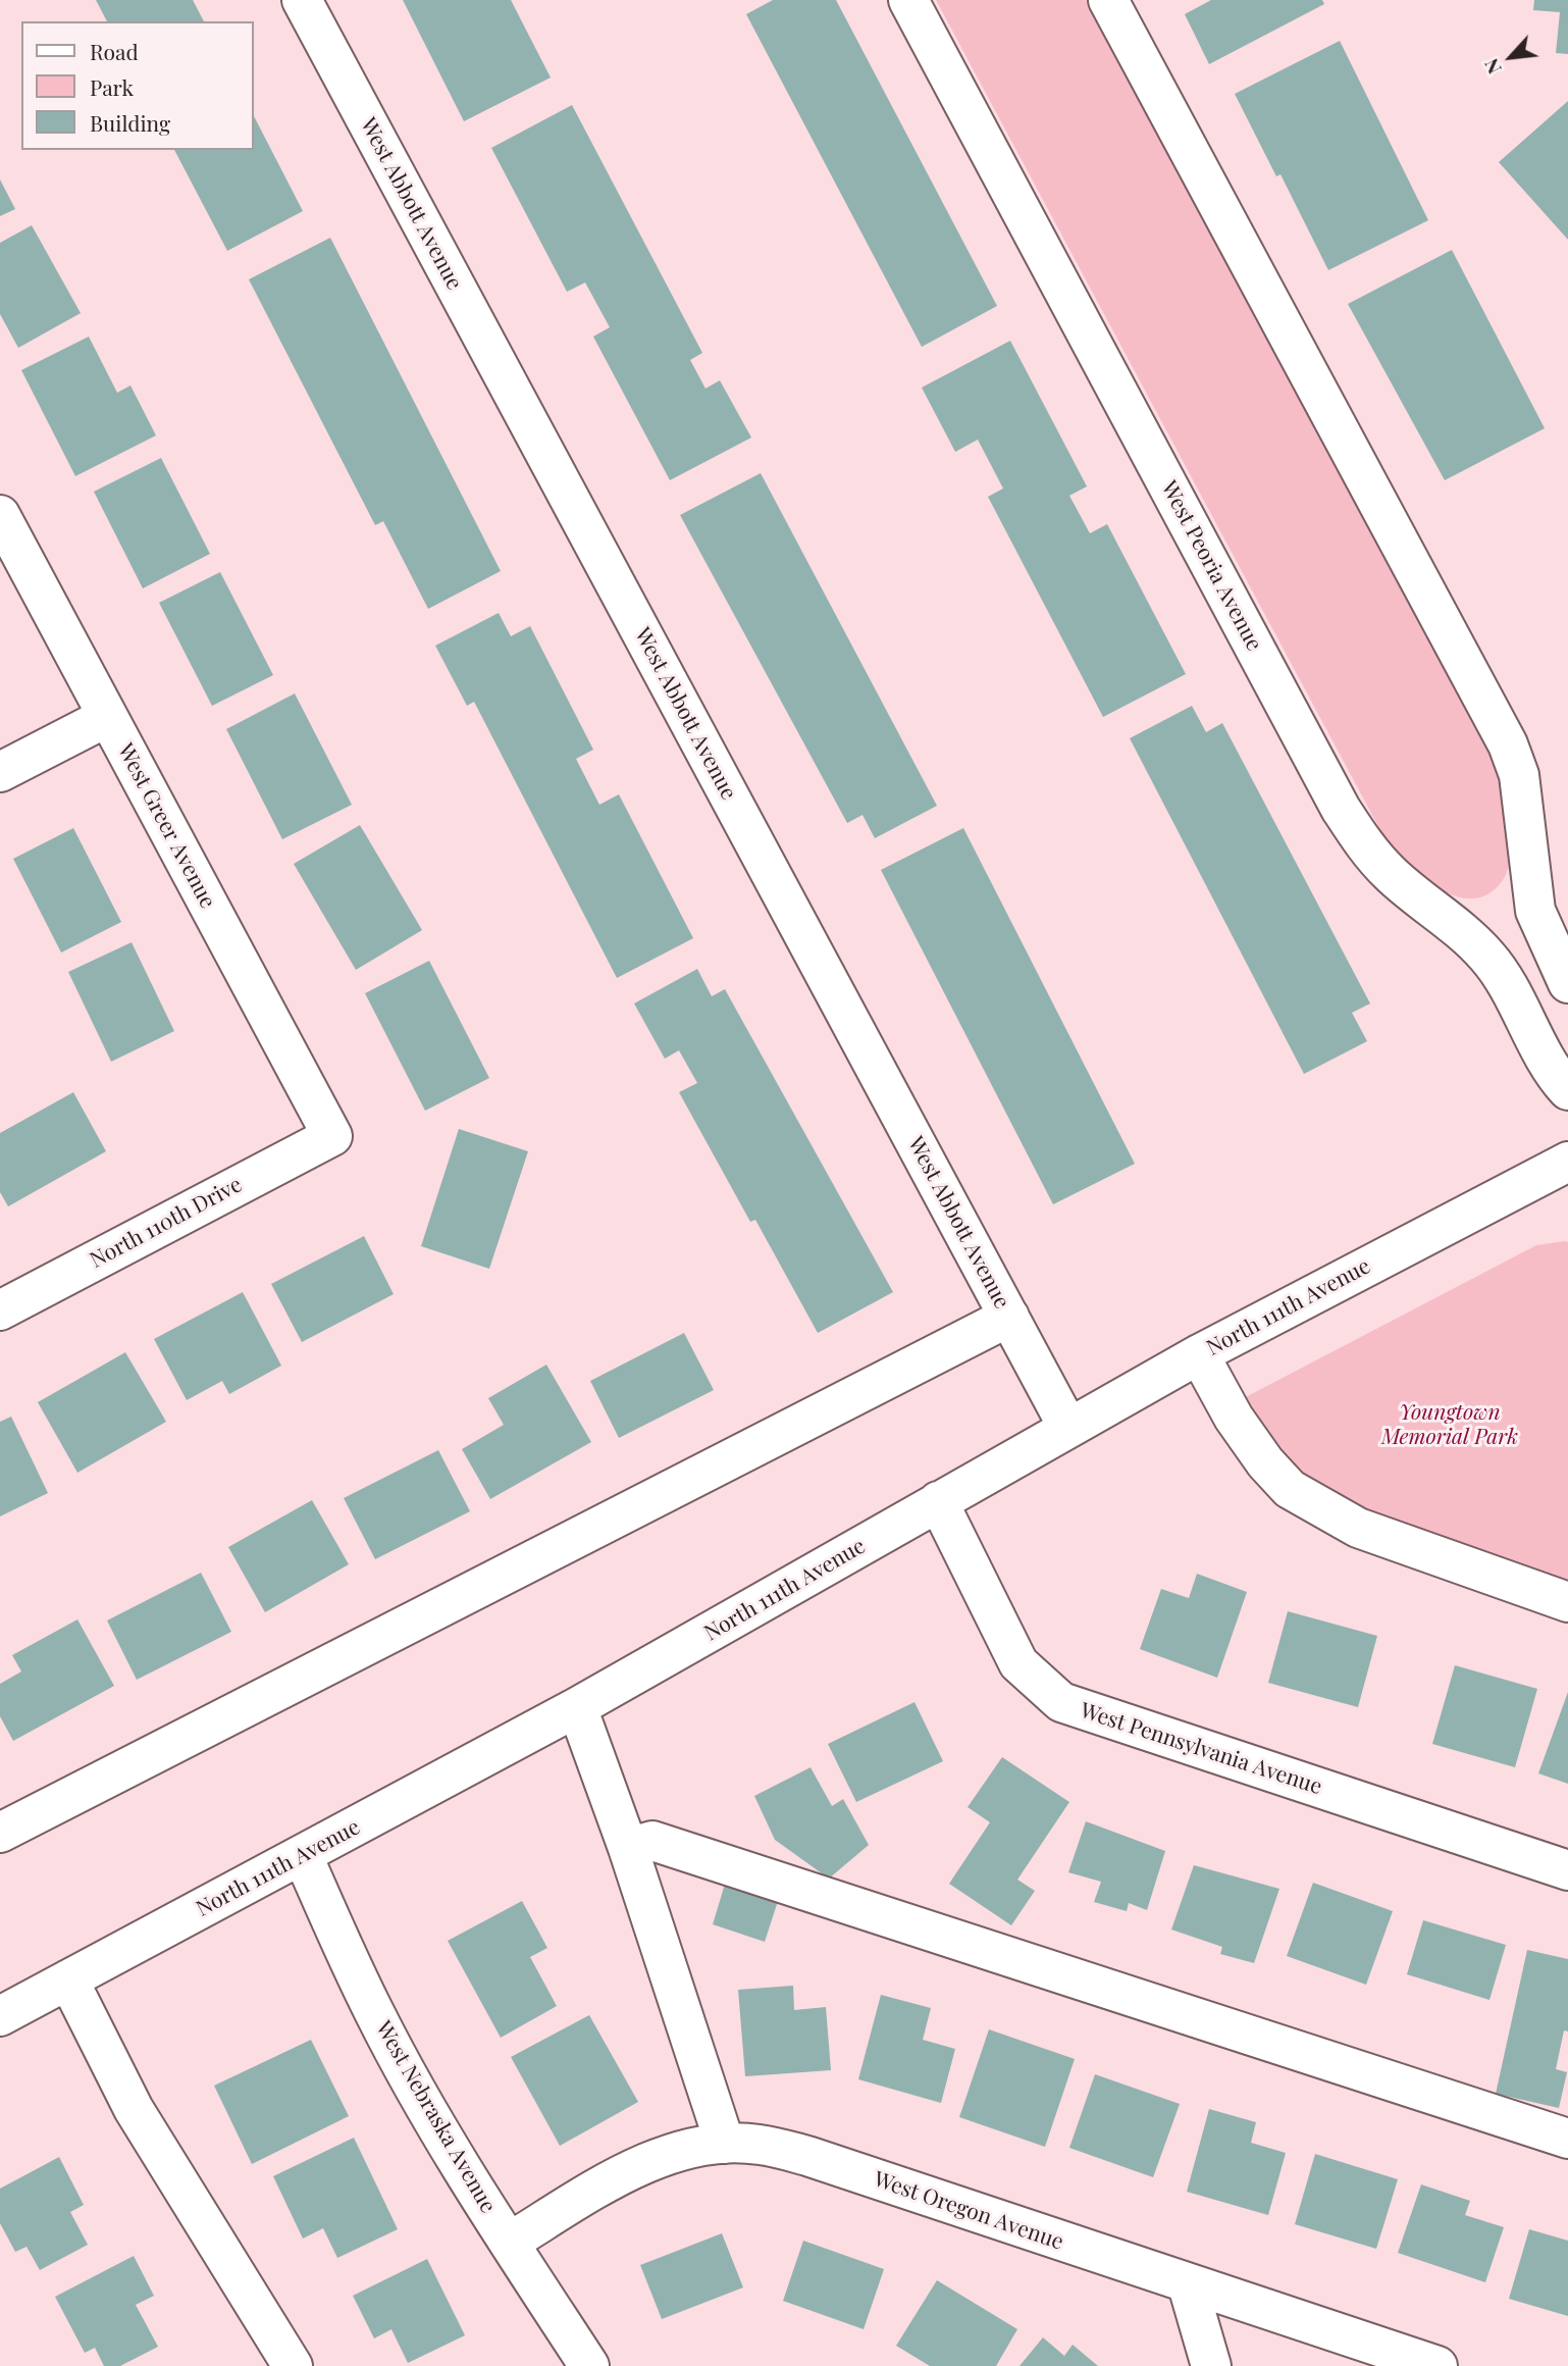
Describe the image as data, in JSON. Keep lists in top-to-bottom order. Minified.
{"streets":{"street":["West Abbott Avenue","West Peoria Avenue","West Greer Avenue","North 110th Drive","North 111th Avenue","West Pennsylvania Avenue","West Nebraska Avenue","West Oregon Avenue"]},"crossings":[["West Abbott Avenue","North 111th Avenue"],["West Greer Avenue","North 110th Drive"],["North 111th Avenue","West Pennsylvania Avenue"],["North 111th Avenue","West Nebraska Avenue"],["West Nebraska Avenue","West Oregon Avenue"]],"parks":["Youngtown Memorial Park"],"legend":["Road","Park","Building"],"north":"bottom left"}
